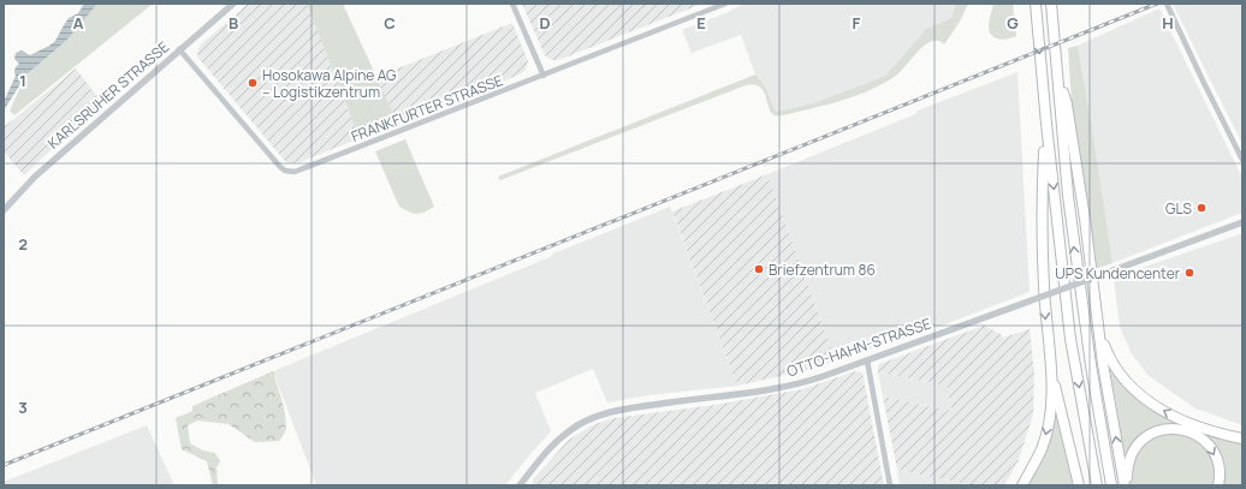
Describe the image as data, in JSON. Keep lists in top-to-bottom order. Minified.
{"streets":{"street":["KARLSRUHER STRASSE","FRANKFURTER STRASSE","OTTO-HAHN-STRASSE"]},"crossings":[["KARLSRUHER STRASSE","FRANKFURTER STRASSE"]],"places":["Hosokawa Alpine AG – Logistikzentrum","GLS","Briefzentrum 86","UPS Kundencenter"],"grid":{"columns":["A","B","C","D","E","F","G","H"],"rows":["1","2","3"]}}
